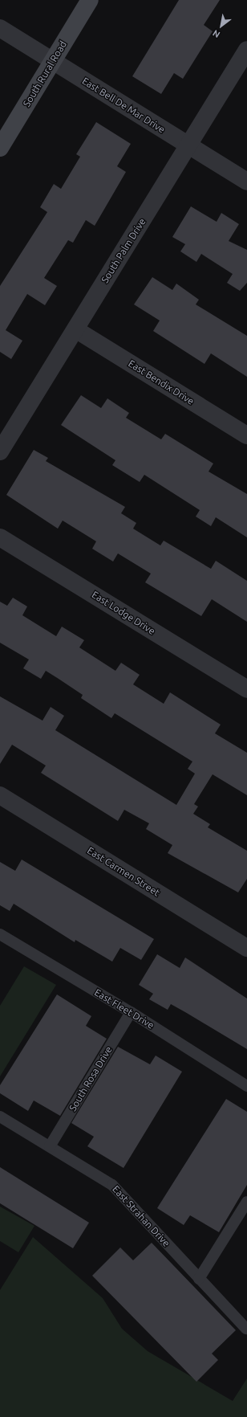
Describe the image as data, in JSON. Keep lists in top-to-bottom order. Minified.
{"streets":{"main road":["South Rural Road"],"street":["East Bell De Mar Drive","South Palm Drive","East Bendix Drive","East Lodge Drive","East Carmen Street"],"lane":["East Fleet Drive","South Rosa Drive","East Strahan Drive"]},"crossings":[["South Rural Road","East Bell De Mar Drive"],["East Bell De Mar Drive","South Palm Drive"],["South Palm Drive","East Bendix Drive"],["East Fleet Drive","South Rosa Drive"],["South Rosa Drive","East Strahan Drive"]],"north":"bottom left"}
